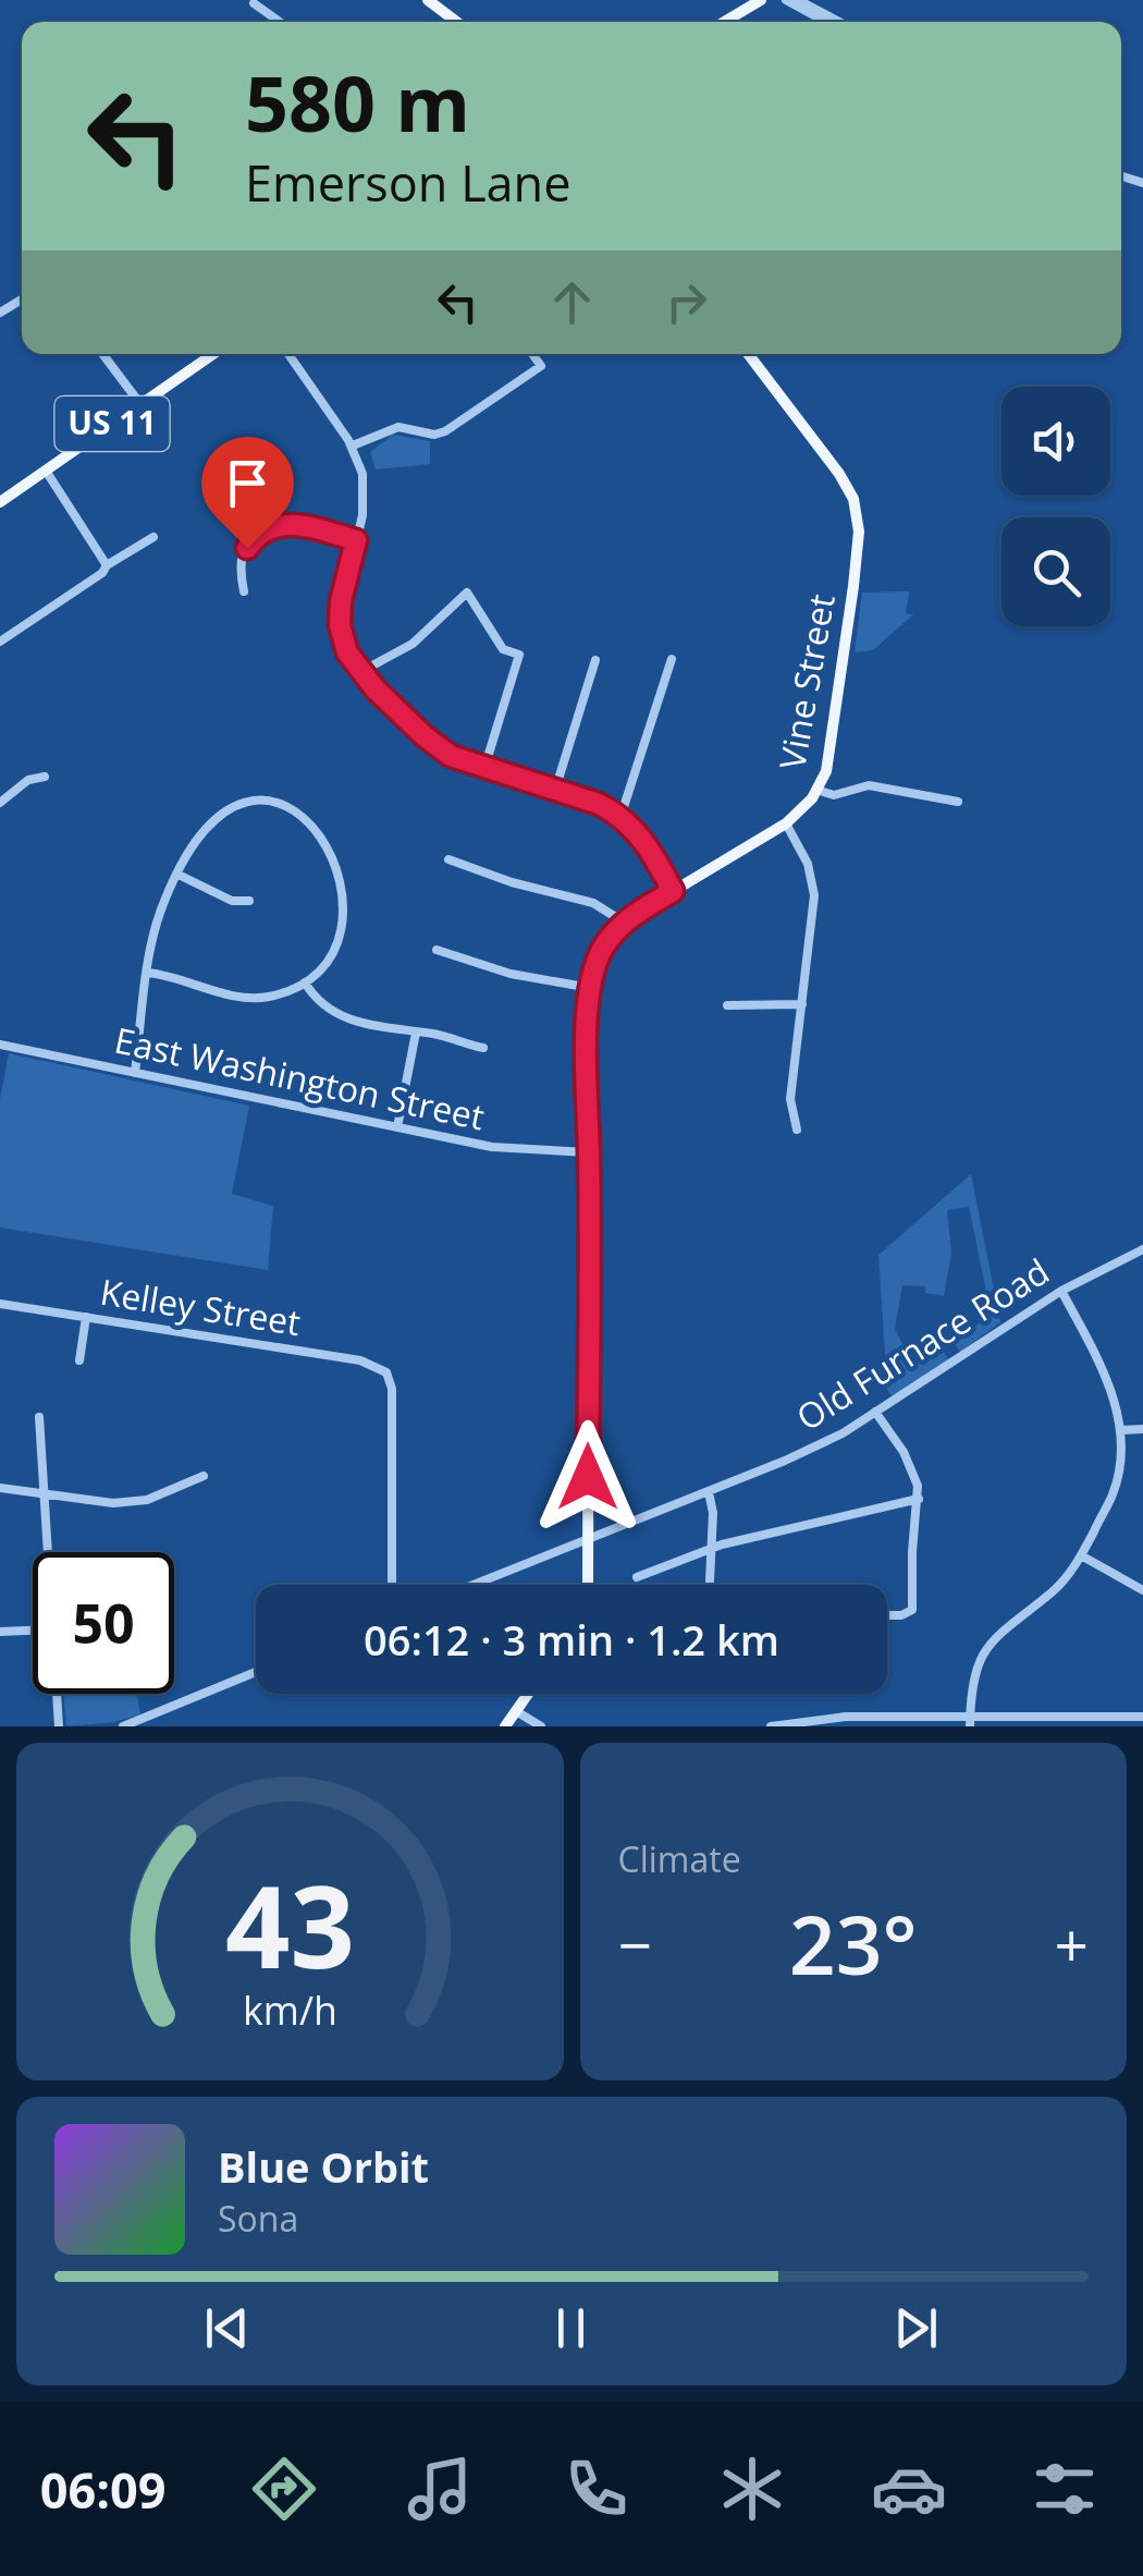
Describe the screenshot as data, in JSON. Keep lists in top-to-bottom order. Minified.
{"streets":{"main road":["US 11","Vine Street"],"street":["East Washington Street","Kelley Street","Old Furnace Road"]},"crossings":[["Vine Street","East Washington Street"],["Vine Street","Old Furnace Road"]],"page":{"turn":["580 m","Emerson Lane"],"limit":"50","trip":"06:12 · 3 min · 1.2 km","tile":"Climate","heat":["−","23°","+"],"song":["Blue Orbit","Sona"],"tabs":"06:09","gauge":["43","km/h"]}}
